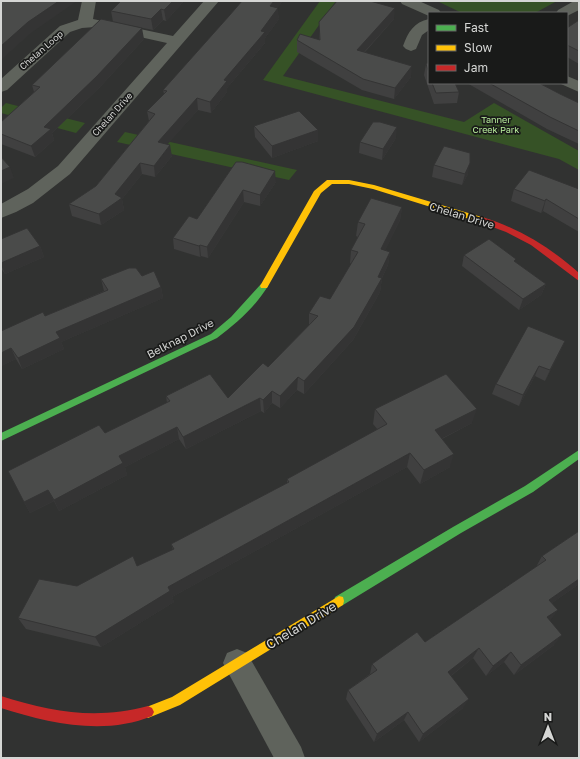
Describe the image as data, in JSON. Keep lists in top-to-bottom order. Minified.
{"streets":{"street":["Chelan Loop","Chelan Drive","Belknap Drive"]},"crossings":[["Chelan Loop","Chelan Drive"],["Chelan Drive","Belknap Drive"]],"parks":["Tanner Creek Park"],"legend":["Fast","Slow","Jam"],"north":"top"}
